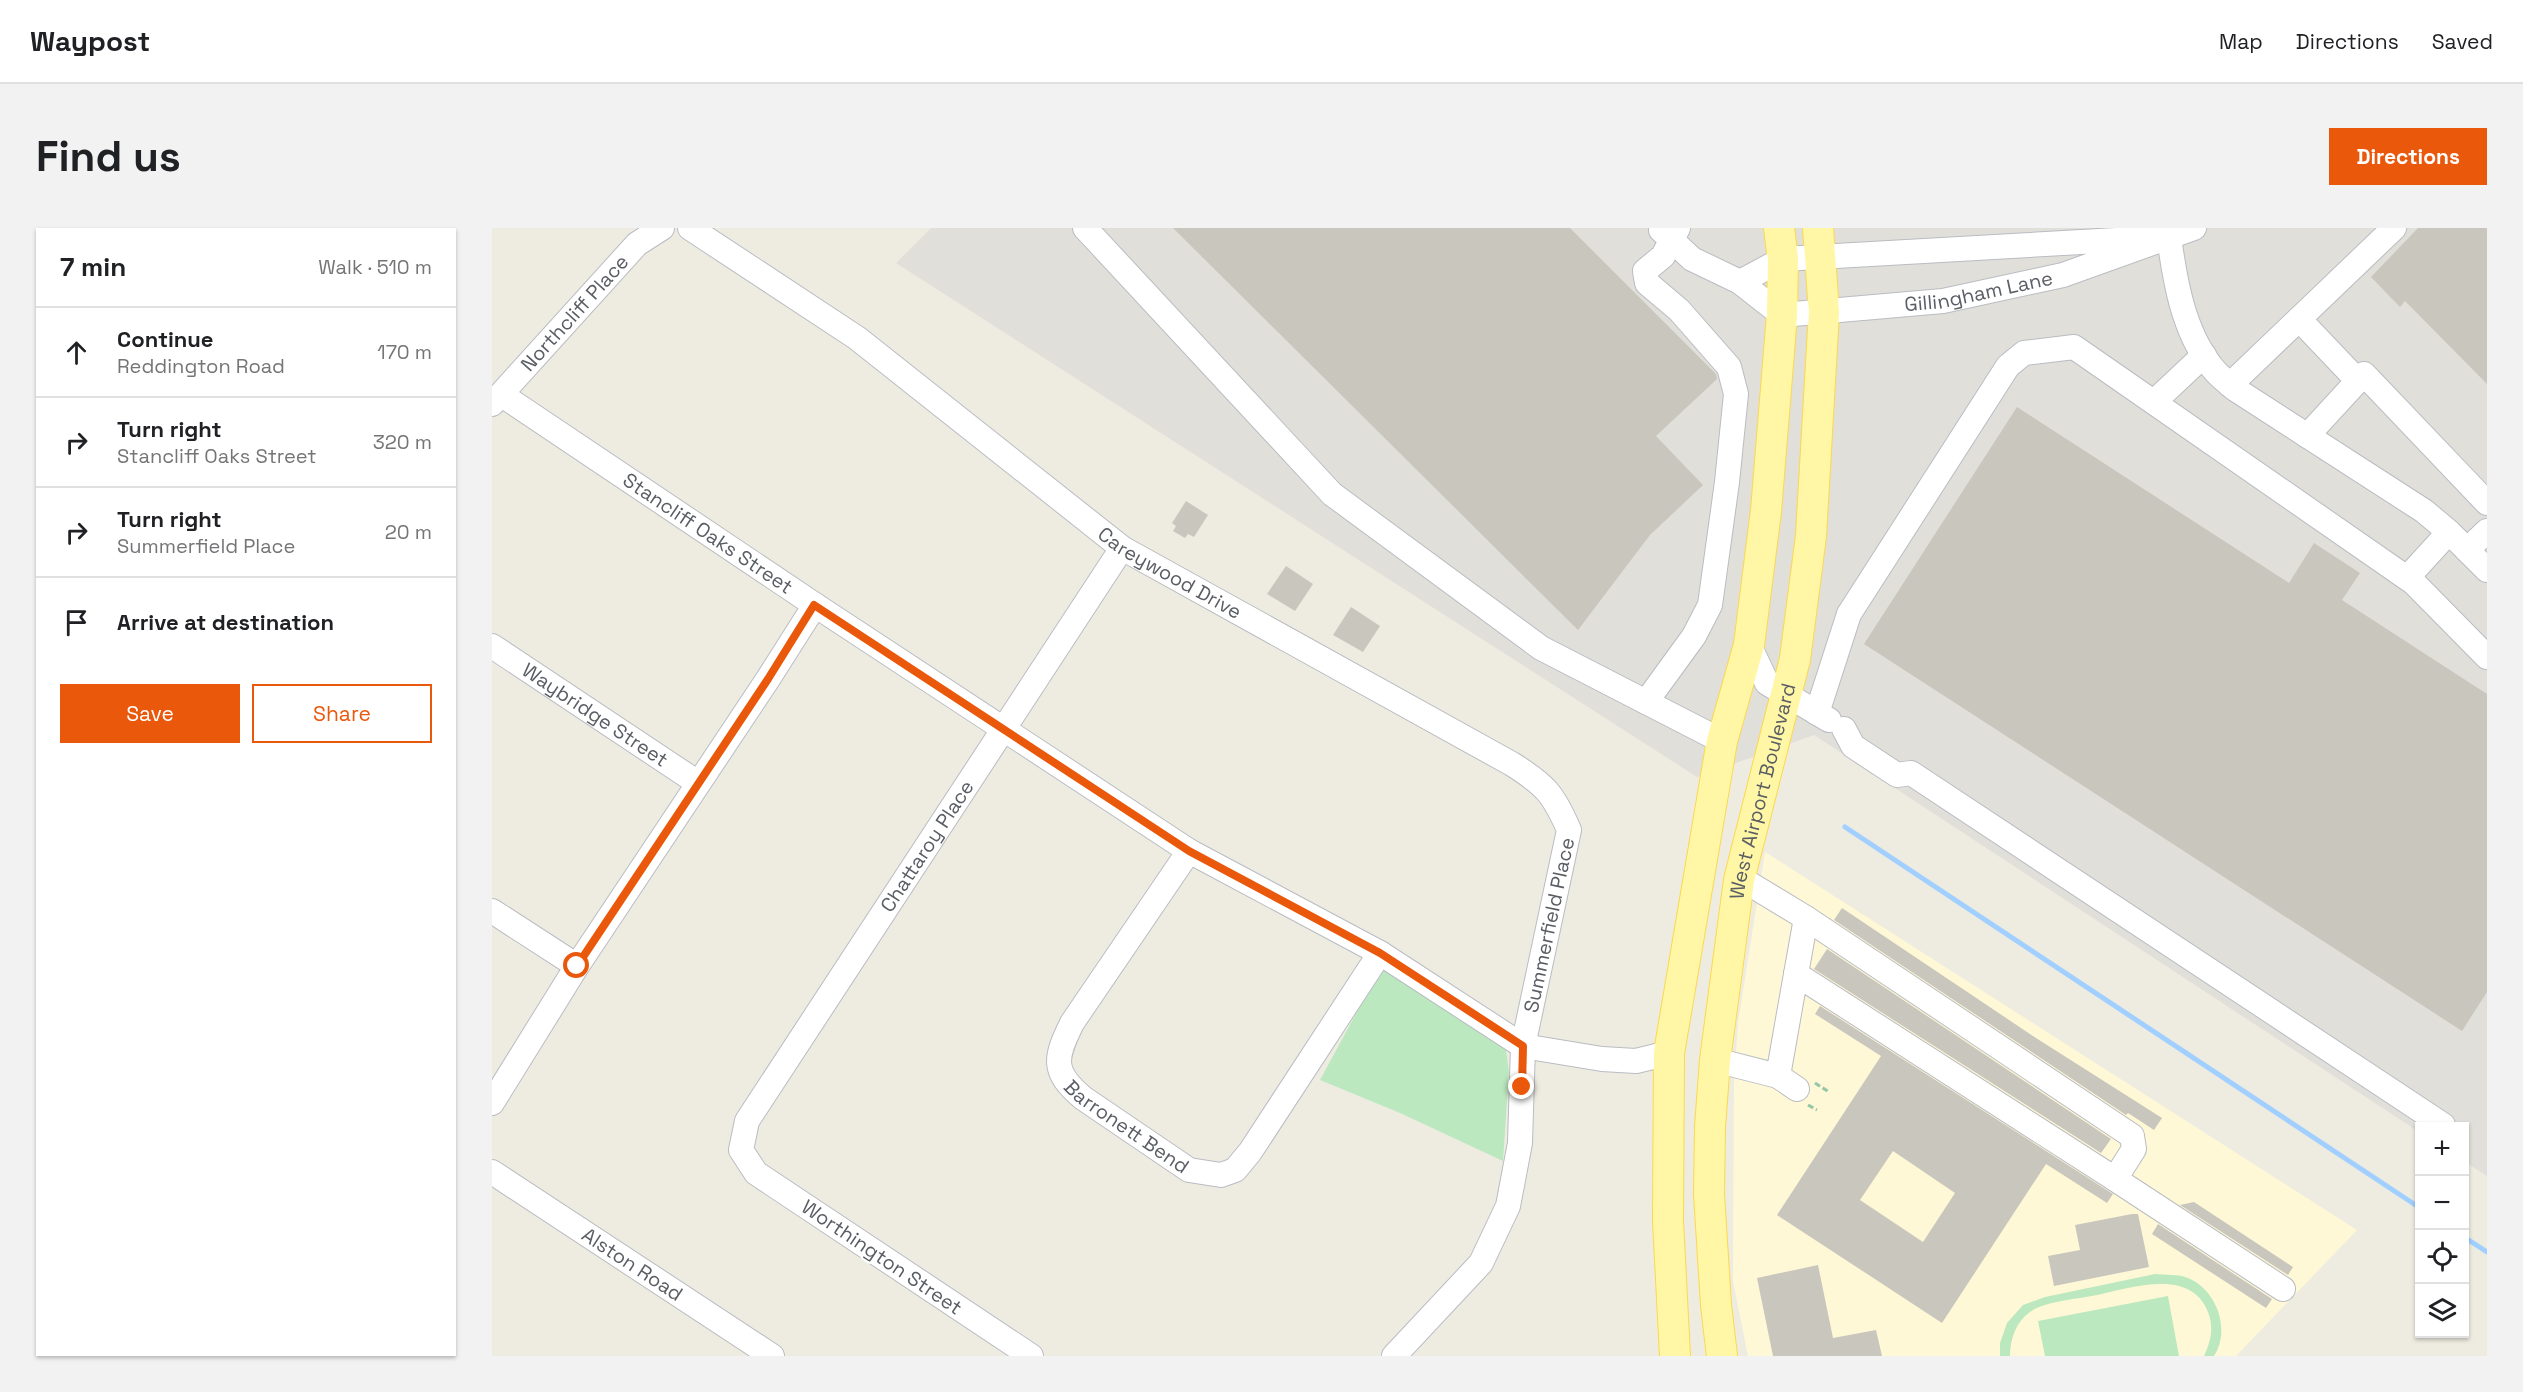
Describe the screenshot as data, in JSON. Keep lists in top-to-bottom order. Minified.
{"streets":{"main road":["West Airport Boulevard"],"street":["Gillingham Lane","Northcliff Place","Stancliff Oaks Street","Careywood Drive","Waybridge Street","Chattaroy Place","Summerfield Place","Barronett Bend","Worthington Street","Alston Road"]},"crossings":[["Gillingham Lane","West Airport Boulevard"],["Northcliff Place","Stancliff Oaks Street"],["Stancliff Oaks Street","Chattaroy Place"],["Stancliff Oaks Street","Summerfield Place"],["Stancliff Oaks Street","Barronett Bend"],["Careywood Drive","Chattaroy Place"],["Careywood Drive","Summerfield Place"],["Chattaroy Place","Worthington Street"]],"page":{"header":"Waypost","nav":["Map","Directions","Saved"],"buttons":["Directions",["Save","Share"]],"title":"Find us","heading":["7 min","Walk · 510 m"],"list":[["Continue","Reddington Road","170 m"],["Turn right","Stancliff Oaks Street","320 m"],["Turn right","Summerfield Place","20 m"],"Arrive at destination"],"map_buttons":["+","−"]}}
